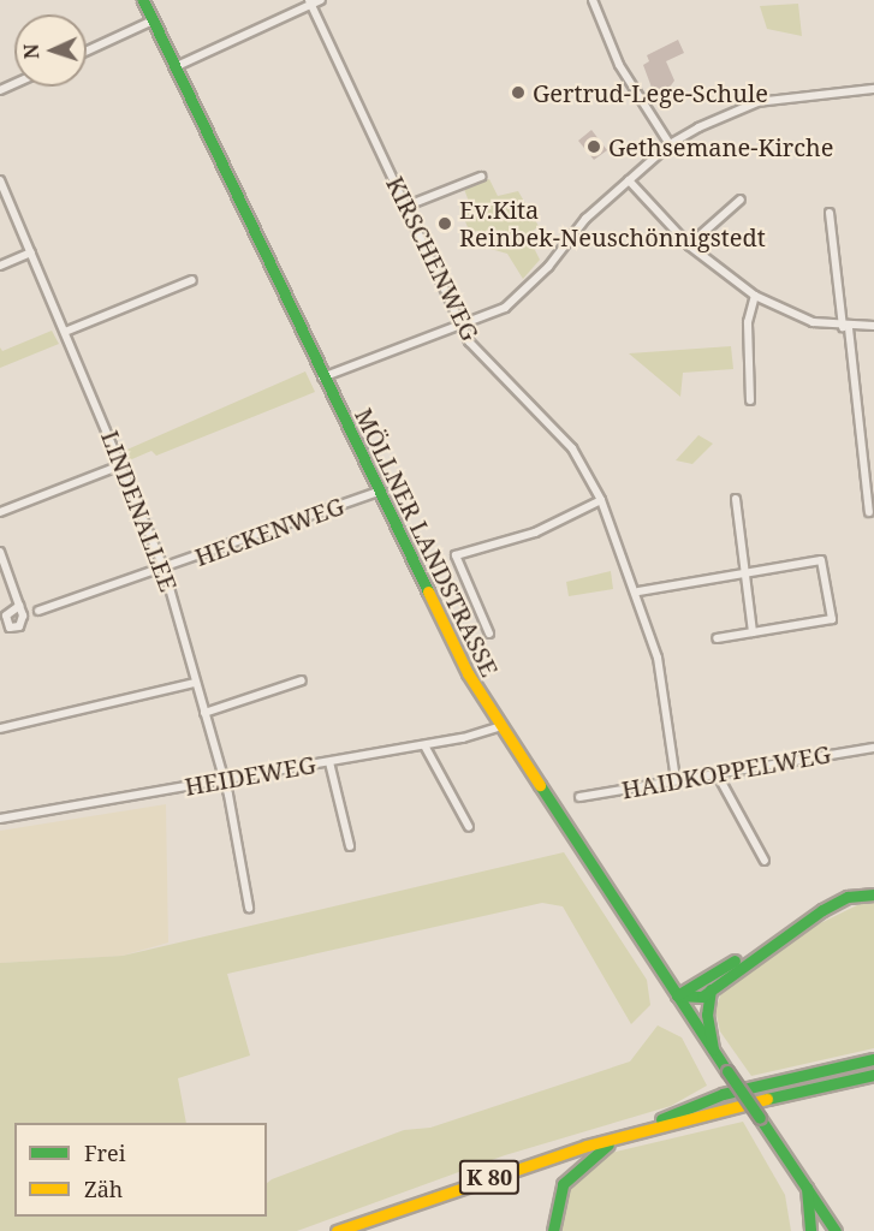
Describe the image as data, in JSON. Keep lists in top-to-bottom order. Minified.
{"streets":{"main road":["MÖLLNER LANDSTRASSE","K 80"],"street":["KIRSCHENWEG","LINDENALLEE","HECKENWEG","HAIDKOPPELWEG","HEIDEWEG"]},"crossings":[["KIRSCHENWEG","HAIDKOPPELWEG"],["LINDENALLEE","HECKENWEG"],["LINDENALLEE","HEIDEWEG"],["HECKENWEG","MÖLLNER LANDSTRASSE"],["MÖLLNER LANDSTRASSE","HEIDEWEG"]],"places":["Gertrud-Lege-Schule","Gethsemane-Kirche","Ev.Kita Reinbek-Neuschönnigstedt"],"legend":["Frei","Zäh"],"north":"left"}
